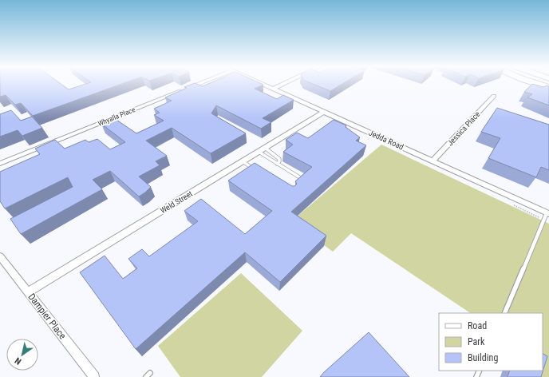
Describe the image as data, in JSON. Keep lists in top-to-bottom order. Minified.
{"streets":{"street":["Whyalla Place","Jessica Place","Jedda Road","Weld Street","Dampier Place"]},"crossings":[["Jessica Place","Jedda Road"],["Jedda Road","Weld Street"],["Weld Street","Dampier Place"]],"legend":["Road","Park","Building"],"north":"bottom left"}
